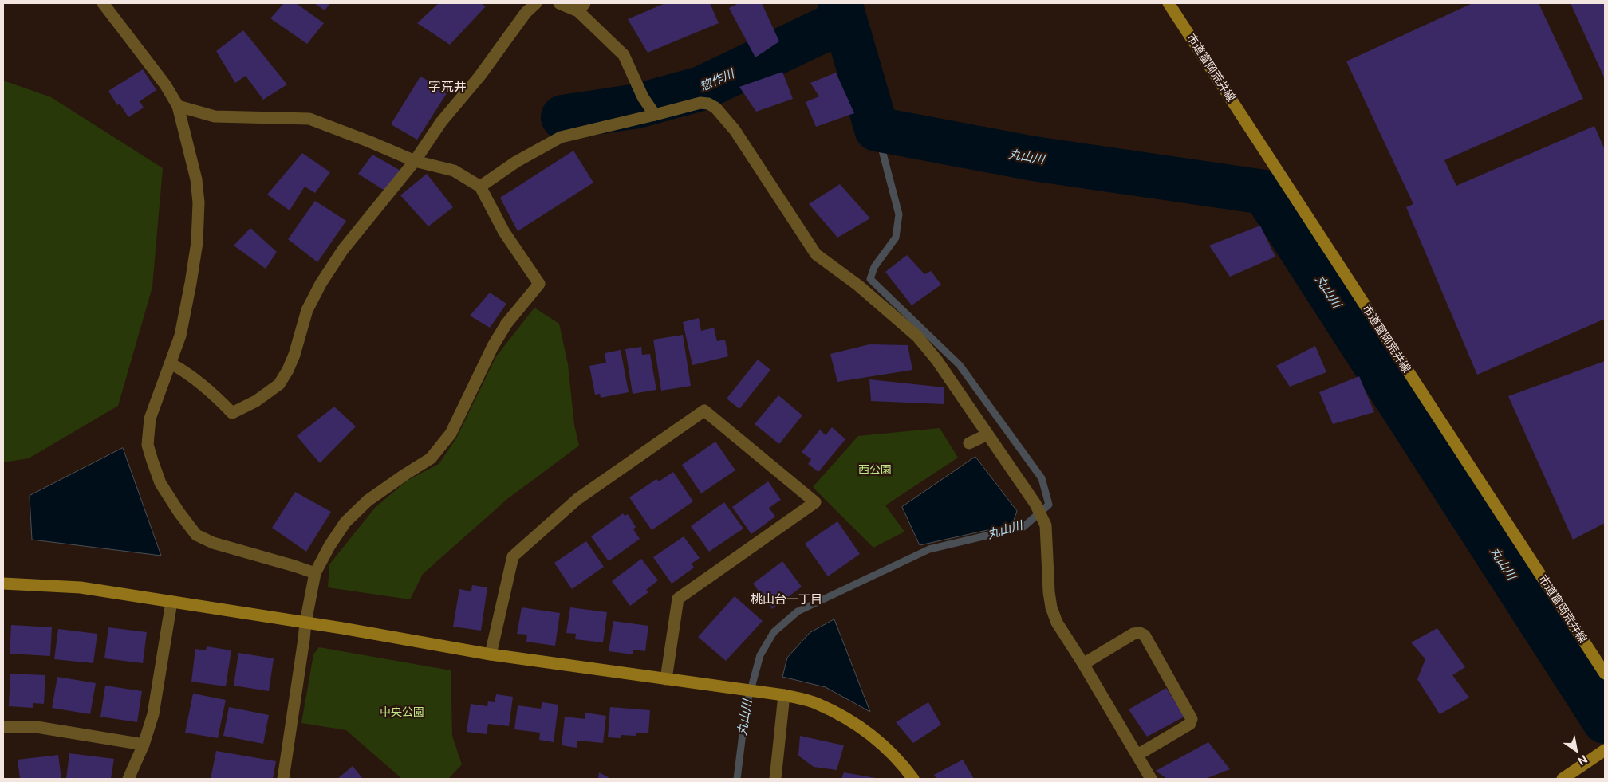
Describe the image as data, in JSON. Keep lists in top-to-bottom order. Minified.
{"streets":{"street":["市道富岡荒井線"]},"districts":["字荒井","桃山台一丁目"],"water":["惣作川","丸山川"],"parks":["西公園","中央公園"],"north":"bottom right"}
